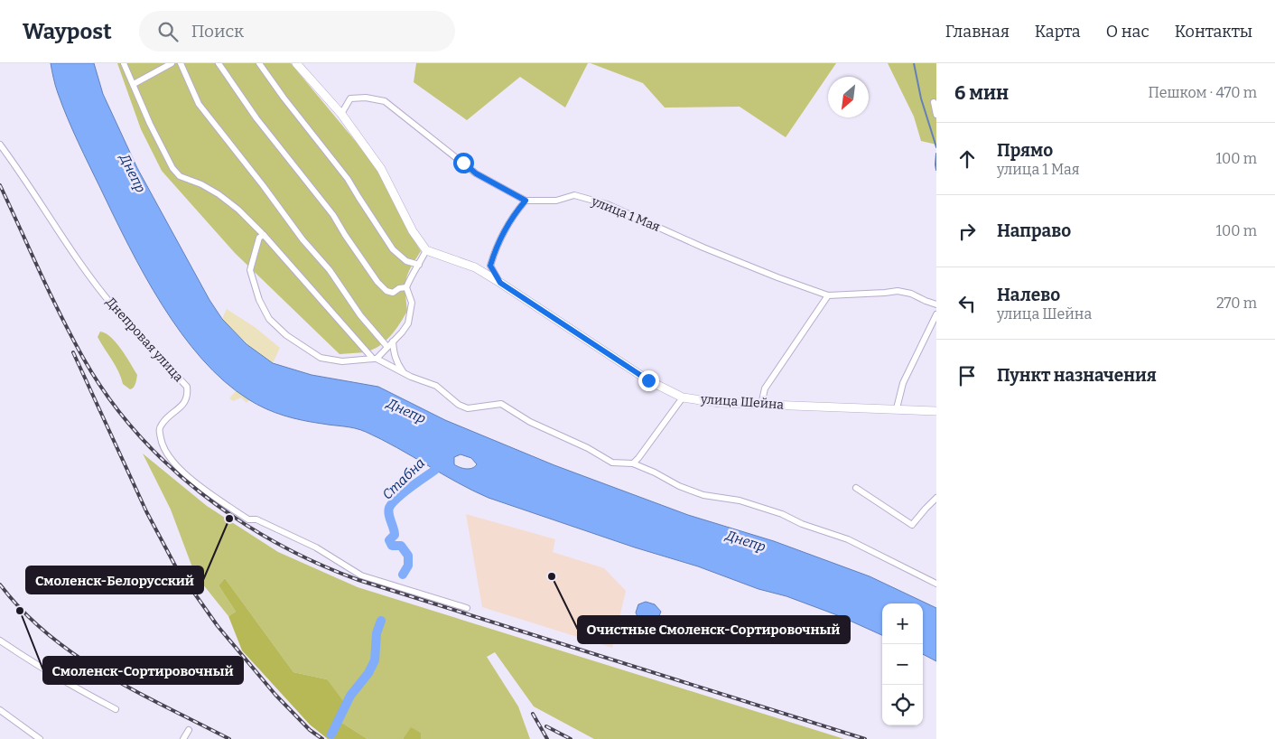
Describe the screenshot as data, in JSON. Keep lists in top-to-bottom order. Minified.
{"streets":{"street":["улица 1 Мая","Днепровая улица","улица Шейна"]},"water":["Днепр","Стабна"],"places":["Смоленск-Белорусский","Очистные Смоленск-Сортировочный","Смоленск-Сортировочный"],"north":"bottom left","page":{"header":"Waypost","search":"Поиск","nav":["Главная","Карта","О нас","Контакты"],"heading":["6 мин","Пешком · 470 m"],"list":[["Прямо","улица 1 Мая","100 m"],["Направо","100 m"],["Налево","улица Шейна","270 m"],"Пункт назначения"],"map_buttons":["+","−"]}}
